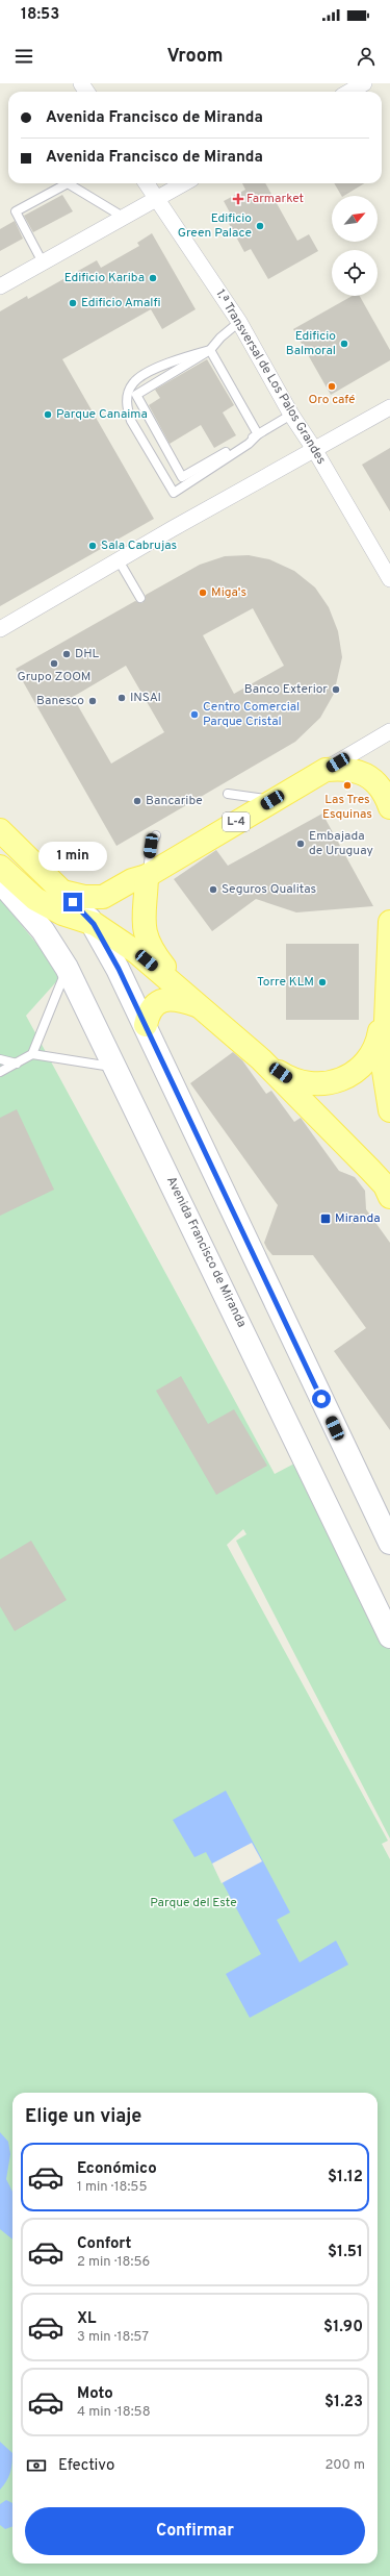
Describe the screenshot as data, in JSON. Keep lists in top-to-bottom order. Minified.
{"streets":{"main road":["L-4","Avenida Francisco de Miranda"],"street":["1.ª Transversal de Los Palos Grandes"]},"parks":["Parque del Este"],"places":{"health":["Farmarket"],"other":["Edificio Green Palace","Edificio Kariba","Edificio Amalfi","Edificio Balmoral","Oro café","Parque Canaima","Sala Cabrujas","Miga's","DHL","Grupo ZOOM","Banco Exterior","INSAI","Banesco","Centro Comercial Parque Cristal","Las Tres Esquinas","Bancaribe","Embajada de Uruguay","Seguros Qualitas","Torre KLM"],"transit":["Miranda"]},"north":"top right","page":{"status":"18:53","header":"Vroom","banner":["Avenida Francisco de Miranda","Avenida Francisco de Miranda"],"bubble":"1 min","heading":"Elige un viaje","list":[{"name":"Económico","note":"1 min · 18:55","value":"$1.12"},{"name":"Confort","note":"2 min · 18:56","value":"$1.51"},{"name":"XL","note":"3 min · 18:57","value":"$1.90"},{"name":"Moto","note":"4 min · 18:58","value":"$1.23"}],"pay":["Efectivo","200 m"],"buttons":"Confirmar"}}
